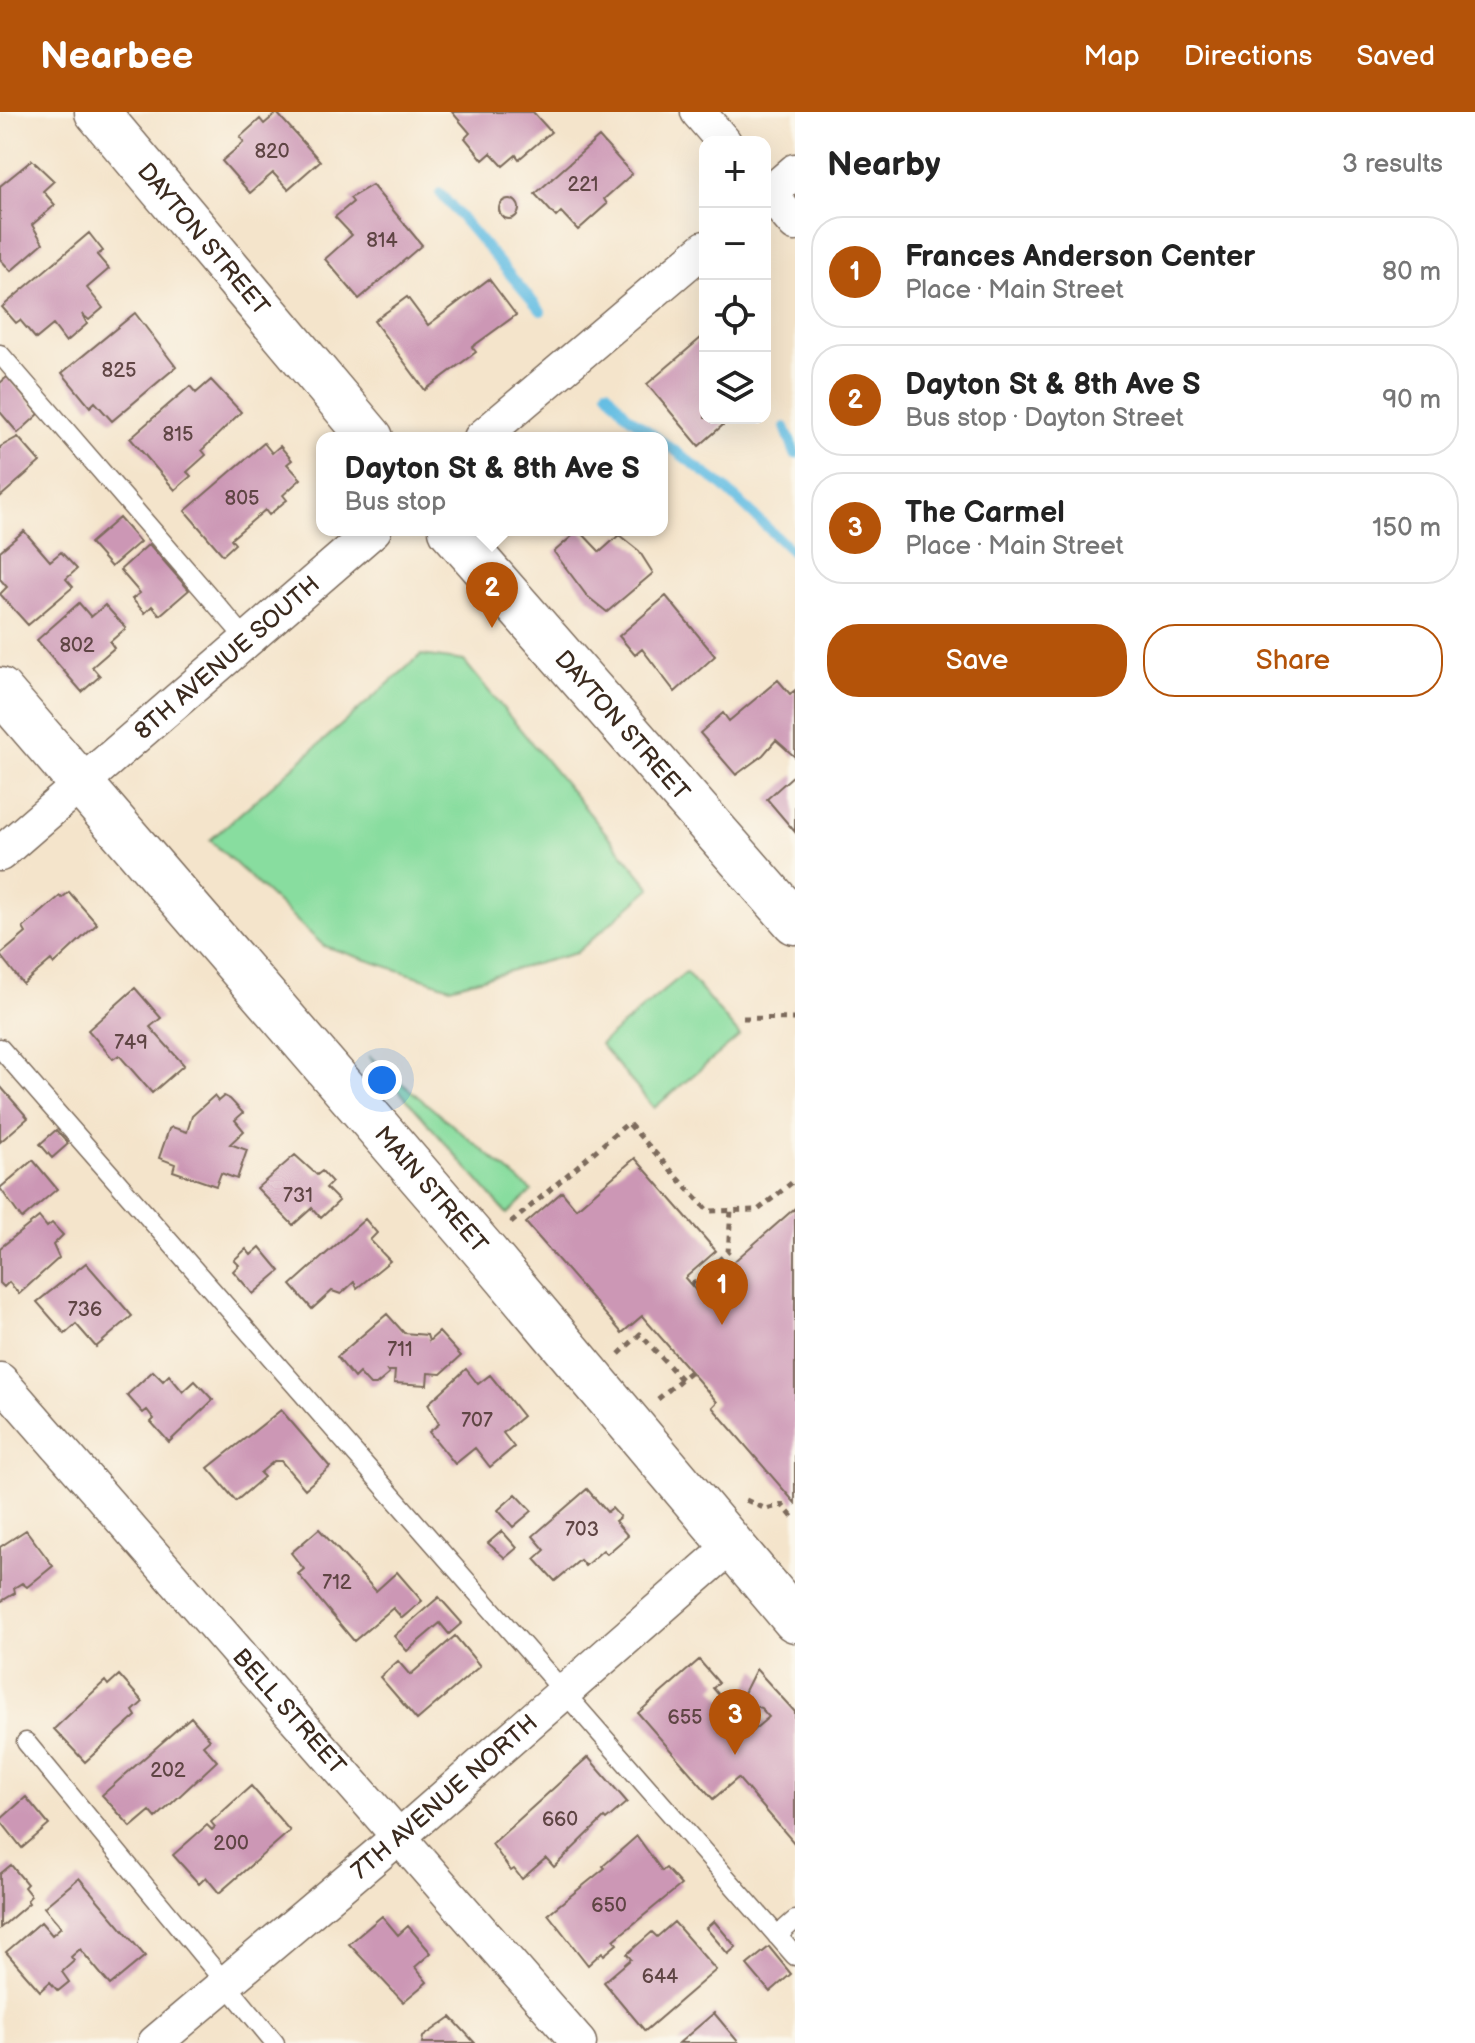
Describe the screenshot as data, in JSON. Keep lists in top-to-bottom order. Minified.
{"streets":{"main road":["DAYTON STREET","MAIN STREET"],"street":["8TH AVENUE SOUTH","BELL STREET","7TH AVENUE NORTH"]},"crossings":[["8TH AVENUE SOUTH","MAIN STREET"],["MAIN STREET","7TH AVENUE NORTH"],["BELL STREET","7TH AVENUE NORTH"]],"house_numbers":["820","221","814","825","815","805","802","749","731","736","711","707","703","712","655","202","660","200","650","644"],"page":{"header":"Nearbee","nav":["Map","Directions","Saved"],"heading":["Nearby","3 results"],"map_buttons":["+","−"],"list":[{"mark":"1","name":"Frances Anderson Center","note":"Place · Main Street","value":"80 m"},{"mark":"2","name":"Dayton St & 8th Ave S","note":"Bus stop · Dayton Street","value":"90 m"},{"mark":"3","name":"The Carmel","note":"Place · Main Street","value":"150 m"}],"popup":["Dayton St & 8th Ave S","Bus stop"],"pins":["2","1","3"],"buttons":["Save","Share"]}}
